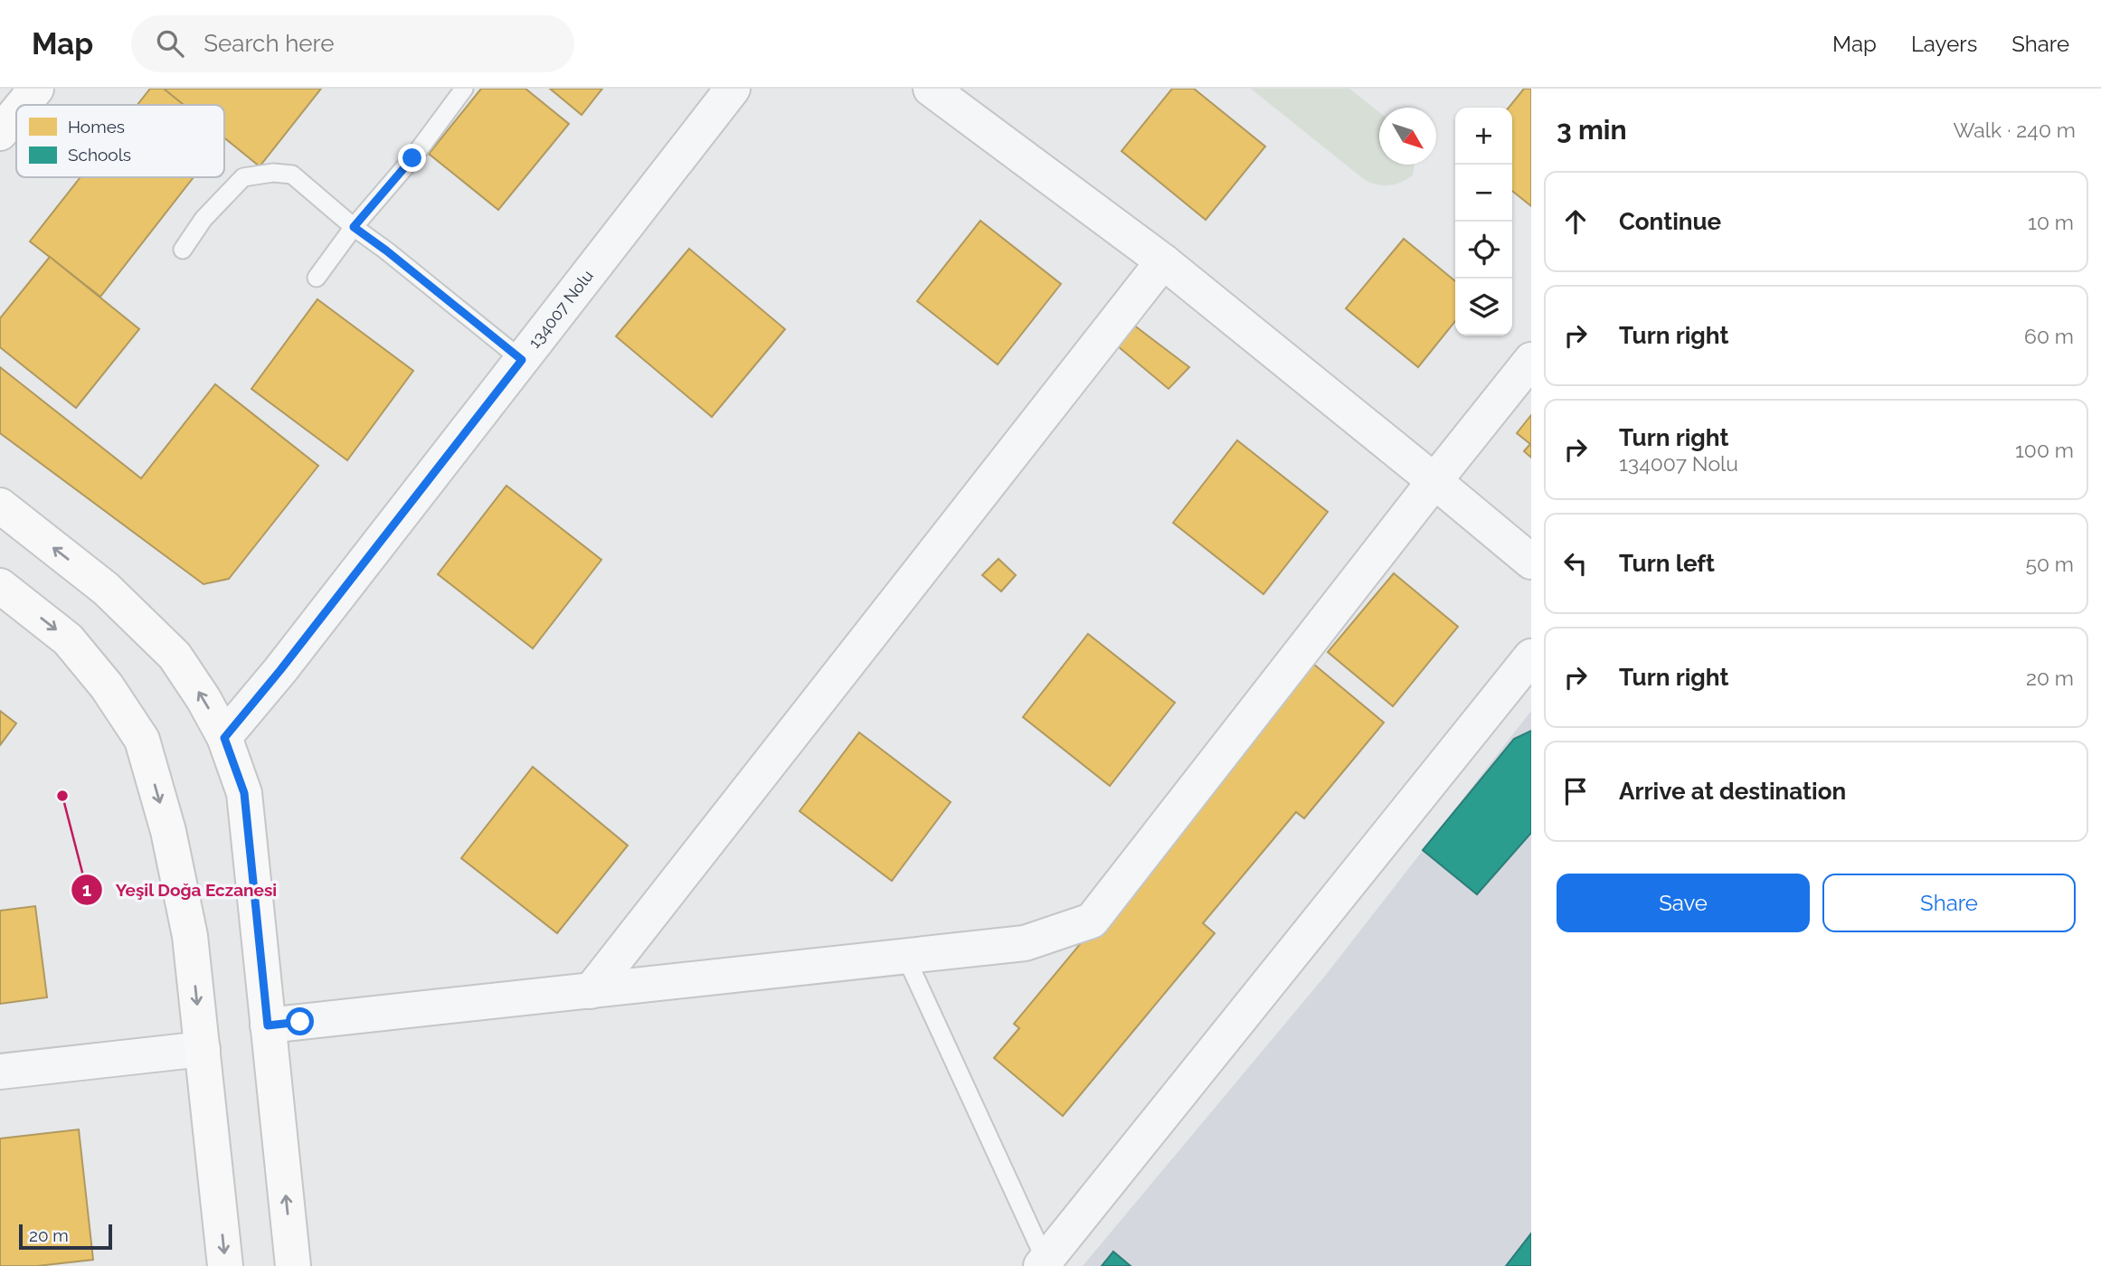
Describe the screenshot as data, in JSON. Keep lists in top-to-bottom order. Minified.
{"streets":{"street":["134007 Nolu"]},"places":["Yeşil Doğa Eczanesi"],"legend":["Homes","Schools"],"scale_bar":"20 m","north":"bottom right","page":{"header":"Map","search":"Search here","nav":["Map","Layers","Share"],"heading":["3 min","Walk · 240 m"],"map_buttons":["+","−"],"list":[["Continue","10 m"],["Turn right","60 m"],["Turn right","134007 Nolu","100 m"],["Turn left","50 m"],["Turn right","20 m"],"Arrive at destination"],"buttons":["Save","Share"],"scale":"20 m"}}
